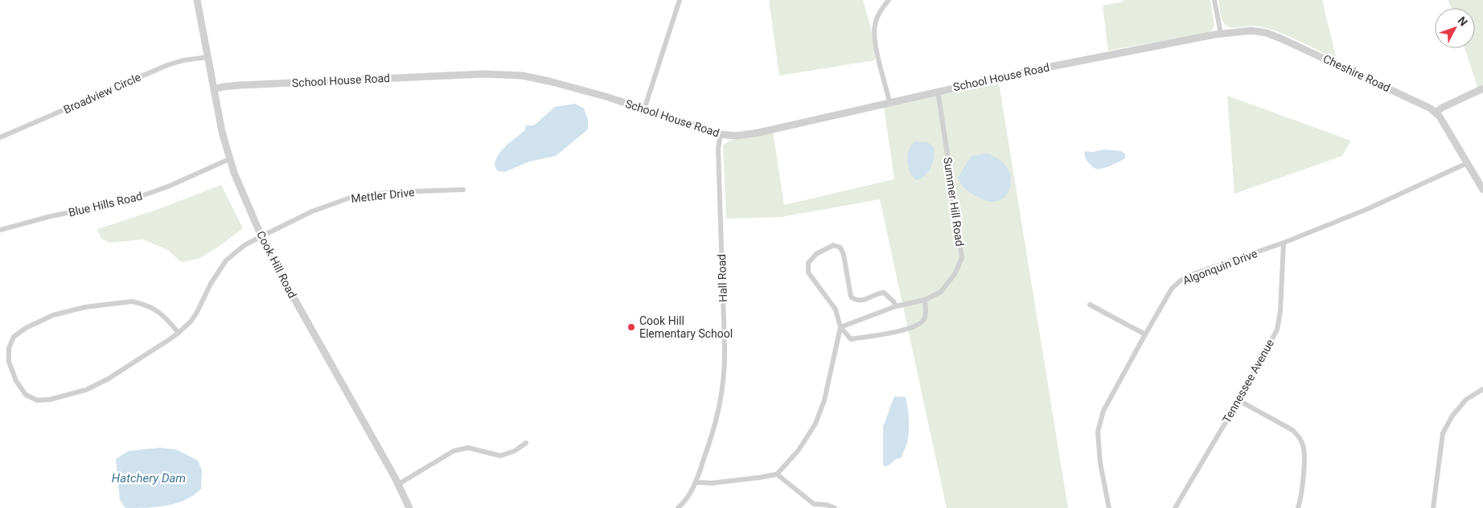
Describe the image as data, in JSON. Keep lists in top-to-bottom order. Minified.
{"streets":{"street":["Cheshire Road","School House Road","Broadview Circle","Mettler Drive","Summer Hill Road","Blue Hills Road","Cook Hill Road","Algonquin Drive","Hall Road","Tennessee Avenue"]},"crossings":[["Cheshire Road","School House Road"],["Cheshire Road","Algonquin Drive"],["School House Road","Summer Hill Road"],["School House Road","Cook Hill Road"],["School House Road","Hall Road"],["Broadview Circle","Cook Hill Road"],["Mettler Drive","Cook Hill Road"],["Blue Hills Road","Cook Hill Road"],["Algonquin Drive","Tennessee Avenue"]],"water":["Hatchery Dam"],"places":["Cook Hill Elementary School"],"north":"top right"}
